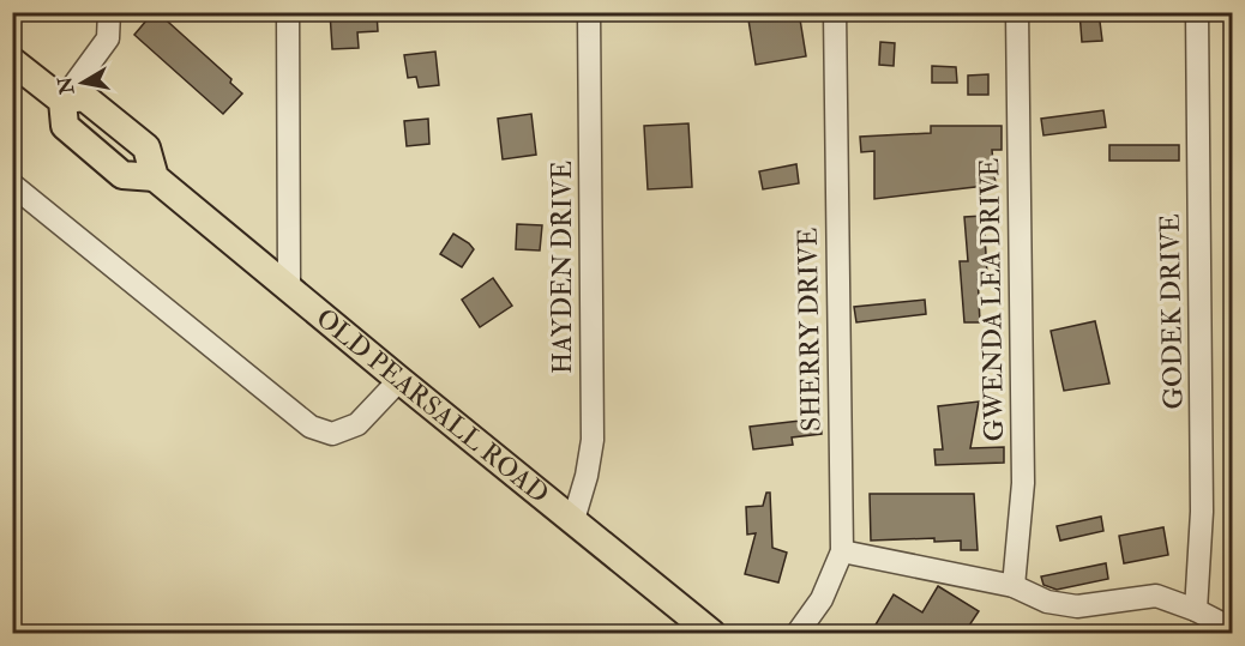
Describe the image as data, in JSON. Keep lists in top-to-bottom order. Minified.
{"streets":{"main road":["OLD PEARSALL ROAD"],"street":["HAYDEN DRIVE","GWENDA LEA DRIVE","GODEK DRIVE","SHERRY DRIVE"]},"crossings":[["HAYDEN DRIVE","OLD PEARSALL ROAD"]],"north":"left"}
